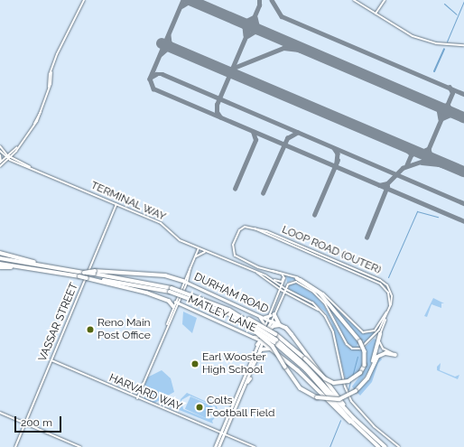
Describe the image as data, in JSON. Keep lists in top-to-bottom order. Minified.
{"streets":{"main road":["TERMINAL WAY","LOOP ROAD (OUTER)","DURHAM ROAD","MATLEY LANE","VASSAR STREET","HARVARD WAY"]},"crossings":[["TERMINAL WAY","LOOP ROAD (OUTER)"],["TERMINAL WAY","VASSAR STREET"],["VASSAR STREET","HARVARD WAY"]],"places":["Reno Main Post Office","Earl Wooster High School","Colts Football Field"],"scale_bar":"200 m"}
